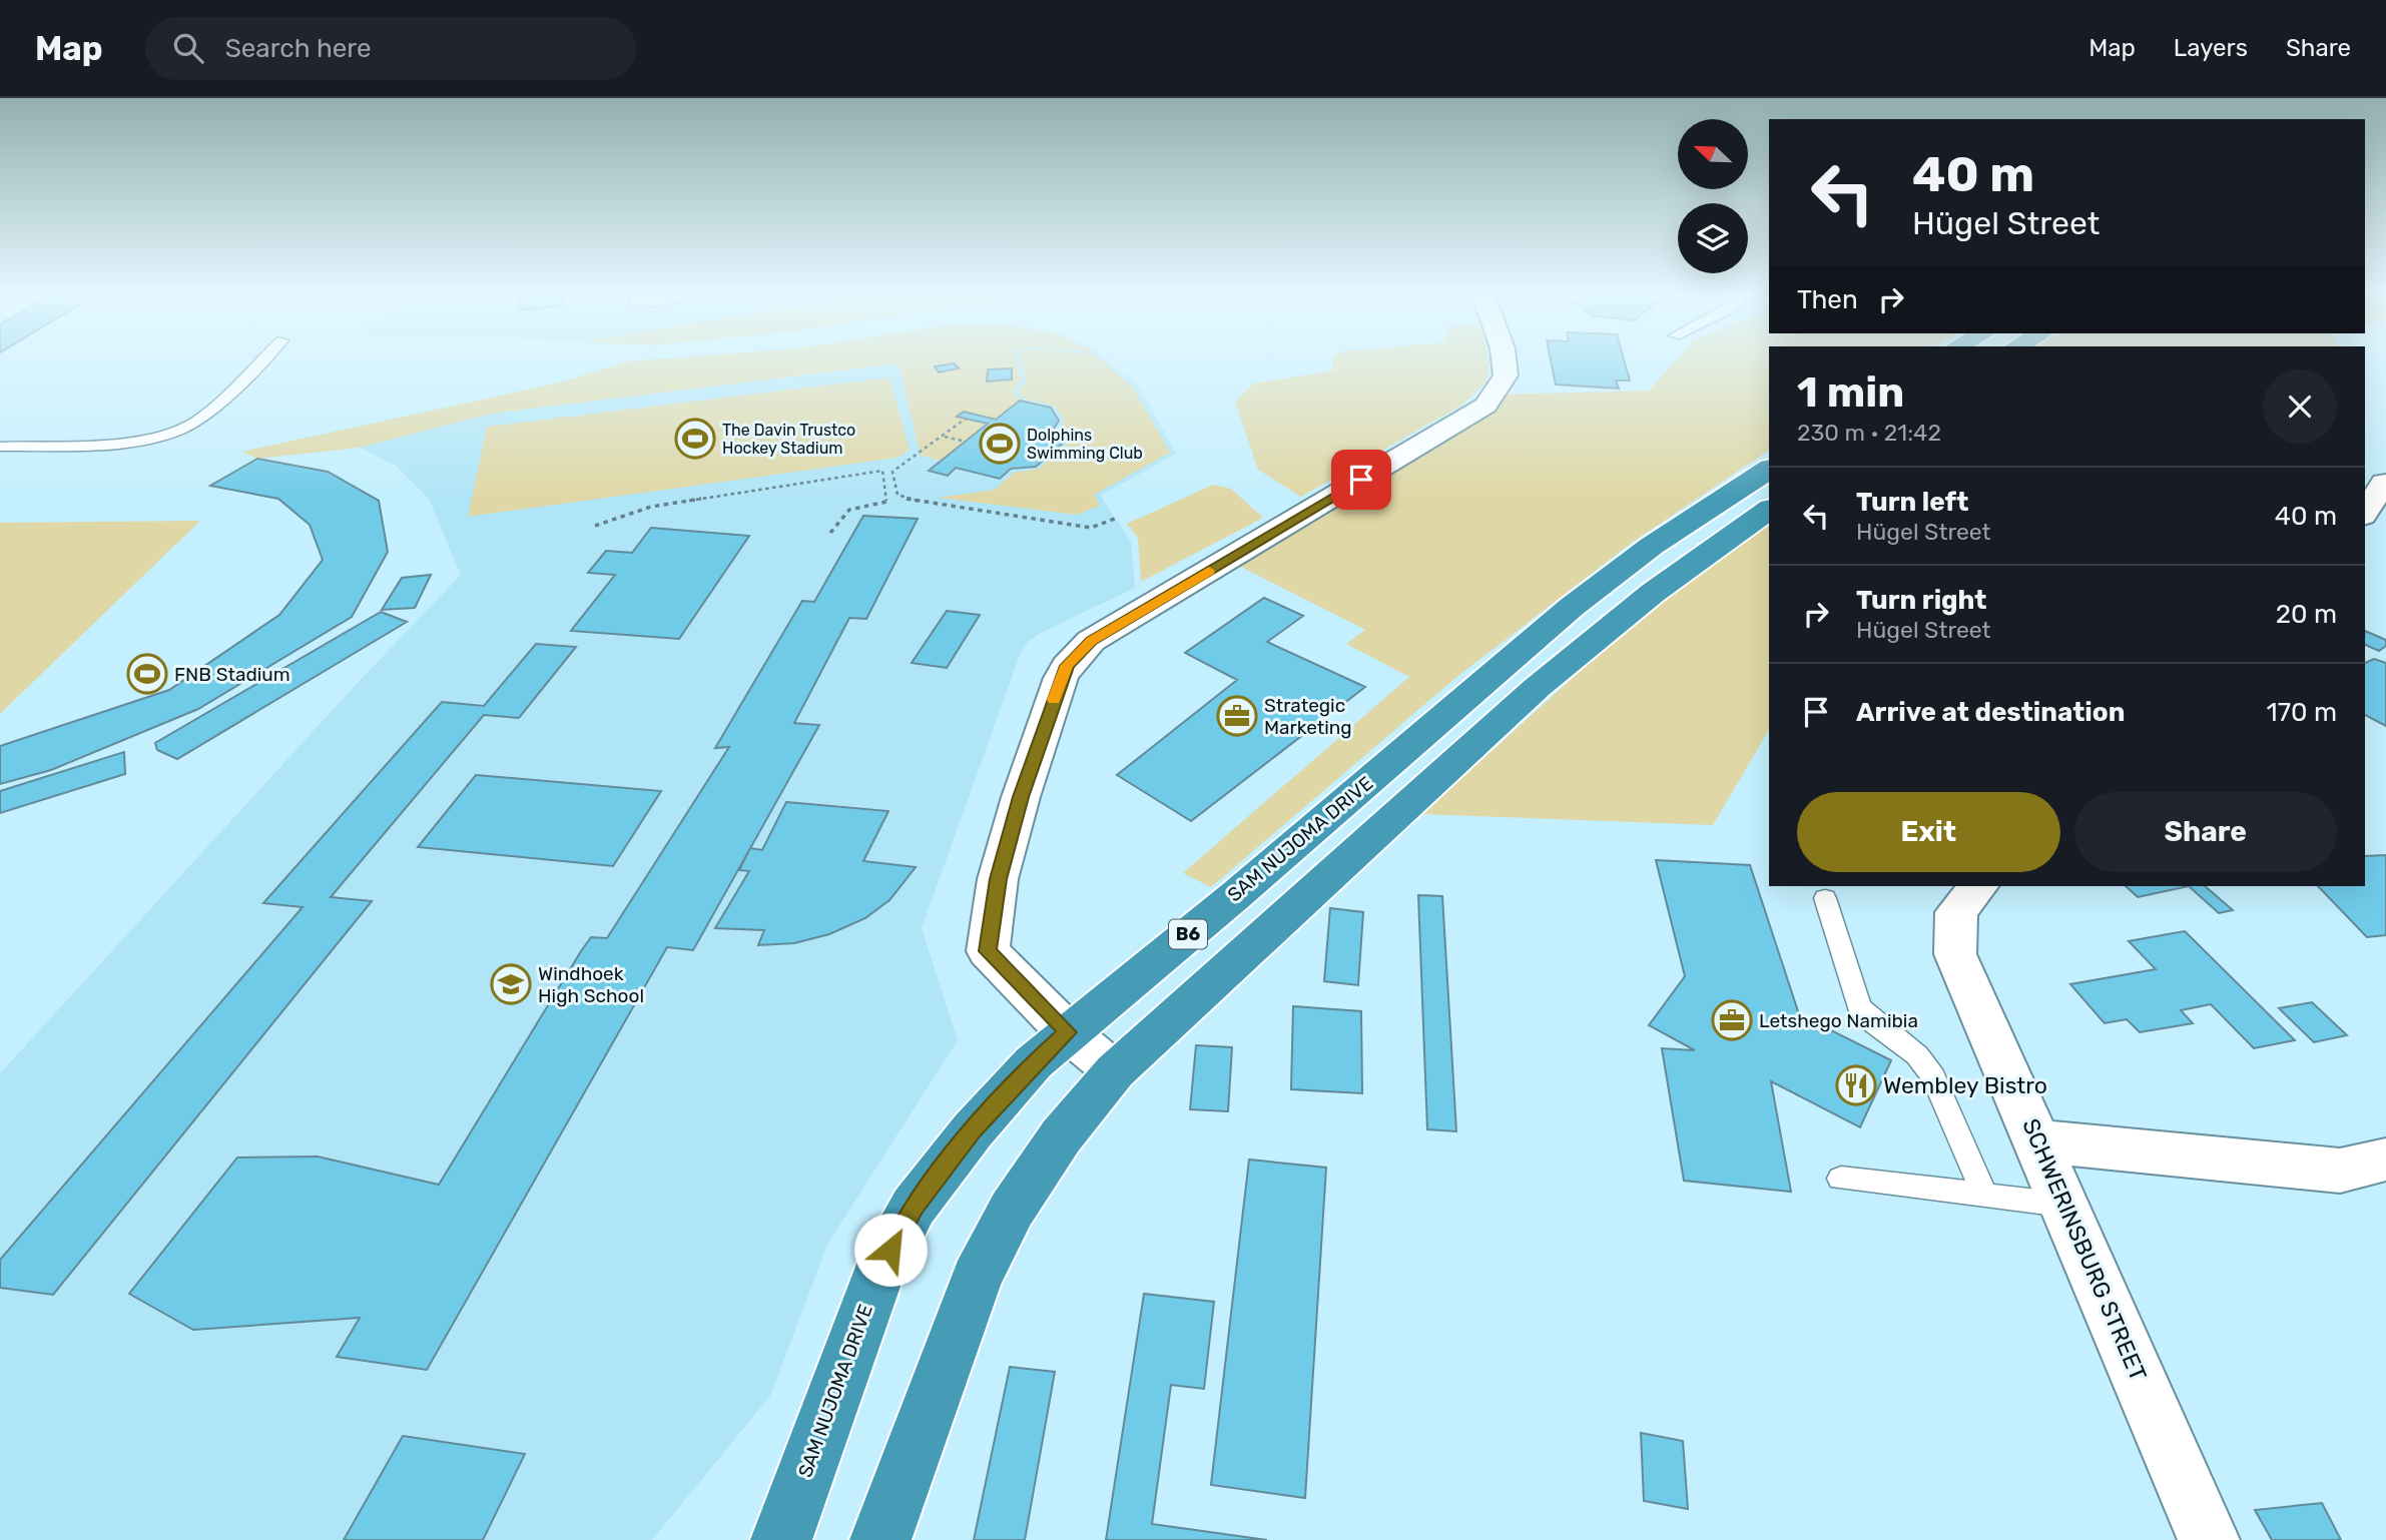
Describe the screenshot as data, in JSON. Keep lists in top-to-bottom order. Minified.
{"streets":{"highway":["SAM NUJOMA DRIVE","B6"],"street":["SCHWERINSBURG STREET"]},"places":{"sports":["The Davin Trustco Hockey Stadium","Dolphins Swimming Club","FNB Stadium"],"office":["Strategic Marketing","Letshego Namibia"],"school or university":["Windhoek High School"],"restaurant":["Wembley Bistro"]},"north":"top left","page":{"header":"Map","search":"Search here","nav":["Map","Layers","Share"],"turn":["40 m","Hügel Street"],"then":"Then","heading":["1 min","230 m · 21:42"],"list":[{"name":"Turn left","note":"Hügel Street","value":"40 m"},{"name":"Turn right","note":"Hügel Street","value":"20 m"},{"name":"Arrive at destination","value":"170 m"}],"buttons":["Exit","Share"]}}
